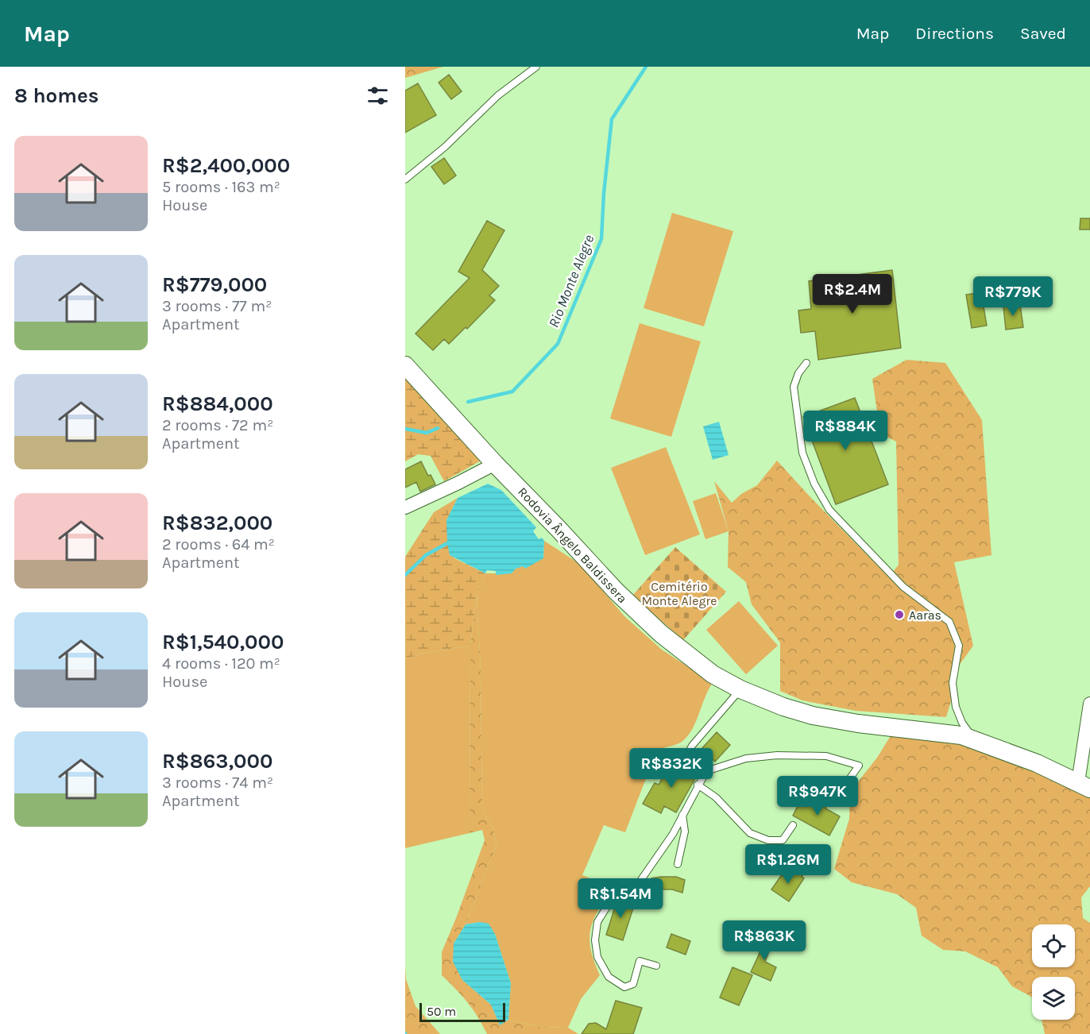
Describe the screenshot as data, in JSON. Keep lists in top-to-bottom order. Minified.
{"streets":{"street":["Rodovia Ângelo Baldissera"]},"water":["Rio Monte Alegre"],"parks":["Cemitério Monte Alegre"],"places":["Aaras"],"scale_bar":"50 m","page":{"header":"Map","nav":["Map","Directions","Saved"],"heading":"8 homes","list":[{"name":"R$2,400,000","note":"5 rooms · 163 m² · House"},{"name":"R$779,000","note":"3 rooms · 77 m² · Apartment"},{"name":"R$884,000","note":"2 rooms · 72 m² · Apartment"},{"name":"R$832,000","note":"2 rooms · 64 m² · Apartment"},{"name":"R$1,540,000","note":"4 rooms · 120 m² · House"},{"name":"R$863,000","note":"3 rooms · 74 m² · Apartment"}],"price":["R$2.4M","R$779K","R$884K","R$832K","R$947K","R$1.26M","R$1.54M","R$863K"],"scale":"50 m"}}
